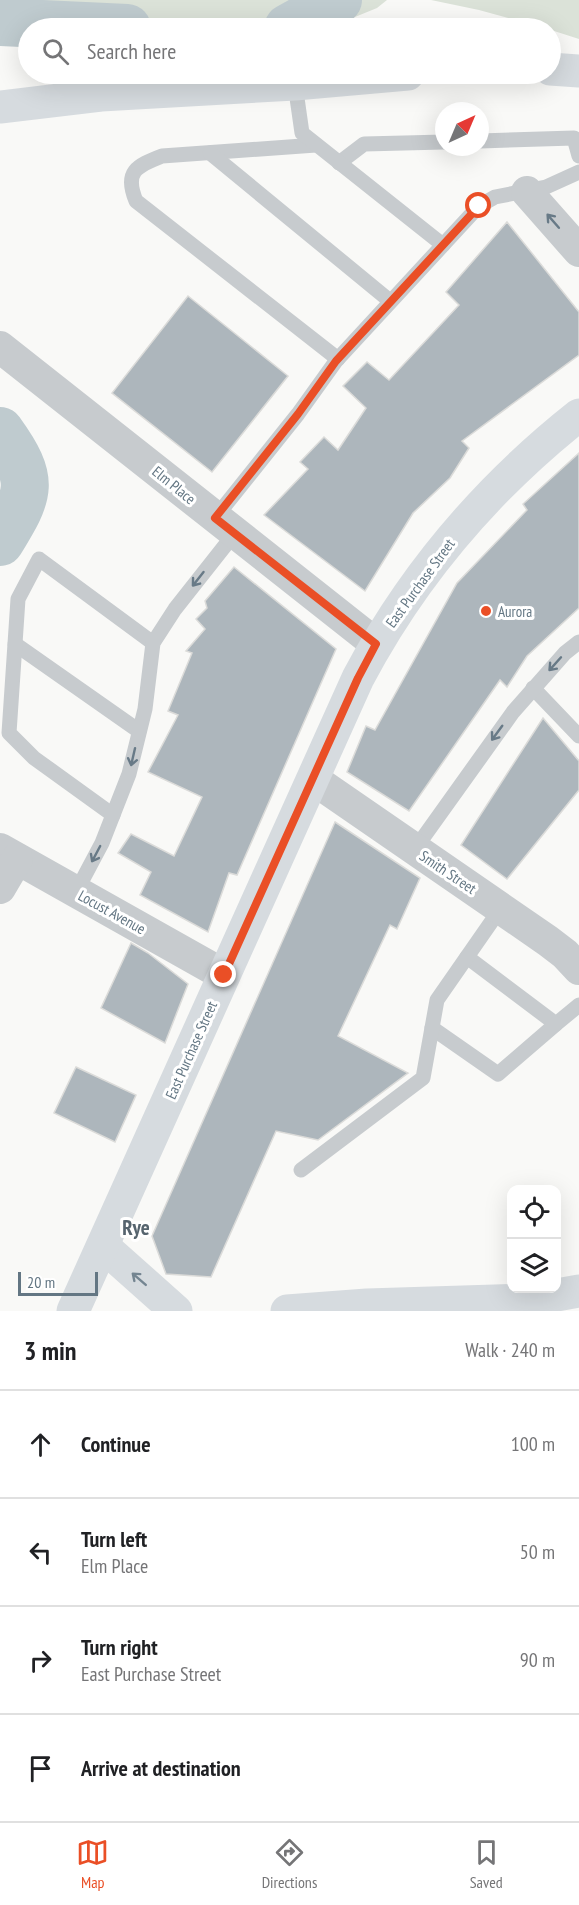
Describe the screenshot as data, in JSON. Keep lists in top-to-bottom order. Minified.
{"streets":{"main road":["East Purchase Street"],"street":["Elm Place","Smith Street","Locust Avenue"]},"crossings":[["Elm Place","East Purchase Street"],["East Purchase Street","Smith Street"],["East Purchase Street","Locust Avenue"]],"districts":["Rye"],"places":["Aurora"],"scale_bar":"20 m","north":"top right","page":{"search":"Search here","scale":"20 m","heading":["3 min","Walk · 240 m"],"list":[["Continue","100 m"],["Turn left","Elm Place","50 m"],["Turn right","East Purchase Street","90 m"],"Arrive at destination"],"nav":["Map","Directions","Saved"]}}
